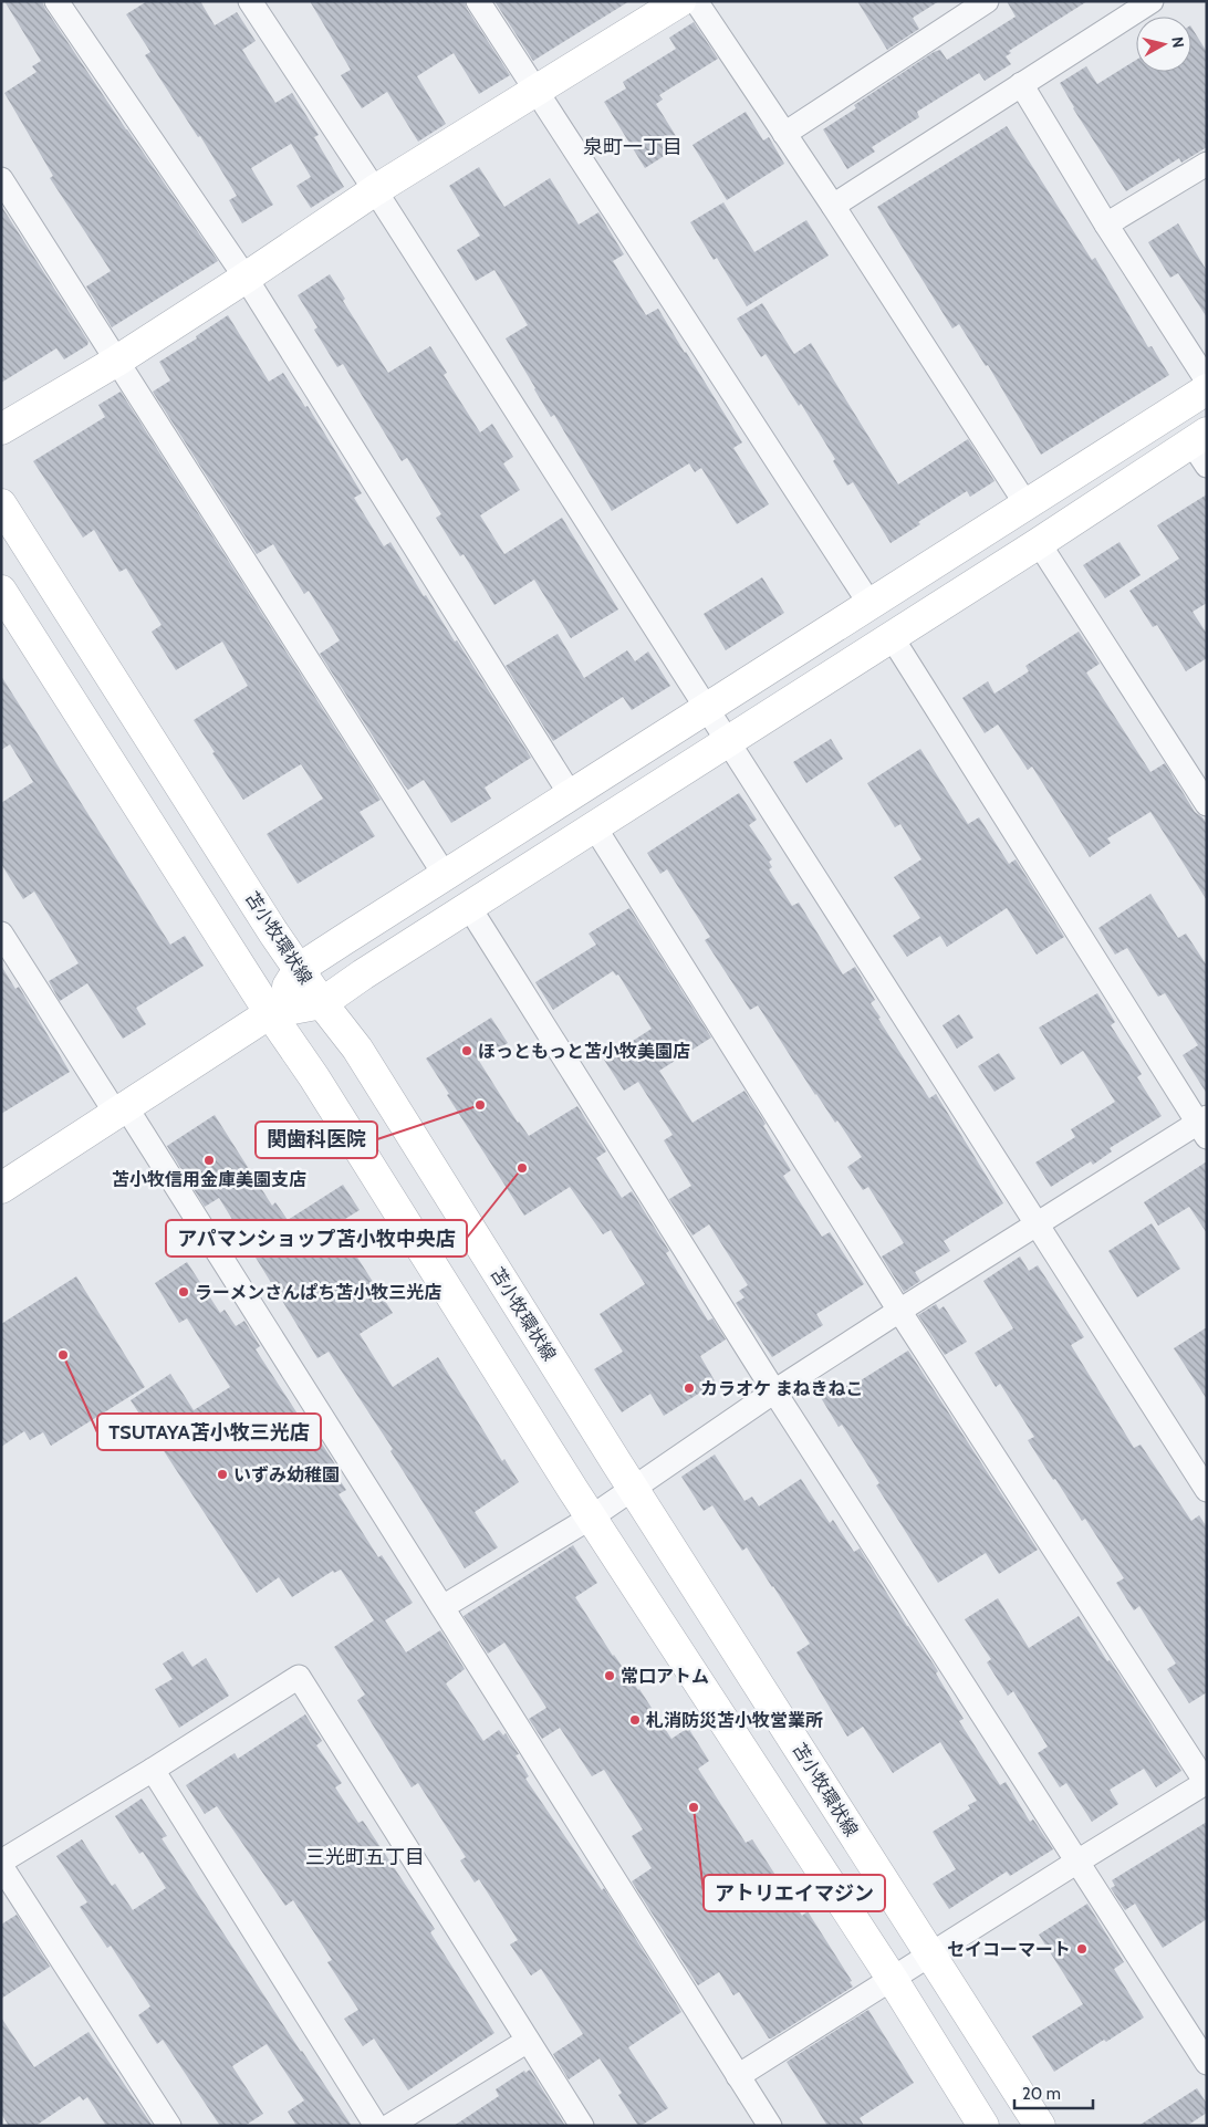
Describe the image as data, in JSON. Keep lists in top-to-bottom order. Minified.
{"streets":{"main road":["苫小牧環状線"]},"districts":["泉町一丁目","三光町五丁目"],"places":["ほっともっと苫小牧美園店","関歯科医院","苫小牧信用金庫美園支店","アパマンショップ苫小牧中央店","ラーメンさんぱち苫小牧三光店","TSUTAYA苫小牧三光店","カラオケ まねきねこ","いずみ幼稚園","常口アトム","札消防災苫小牧営業所","アトリエイマジン","セイコーマート"],"scale_bar":"20 m","north":"right"}
